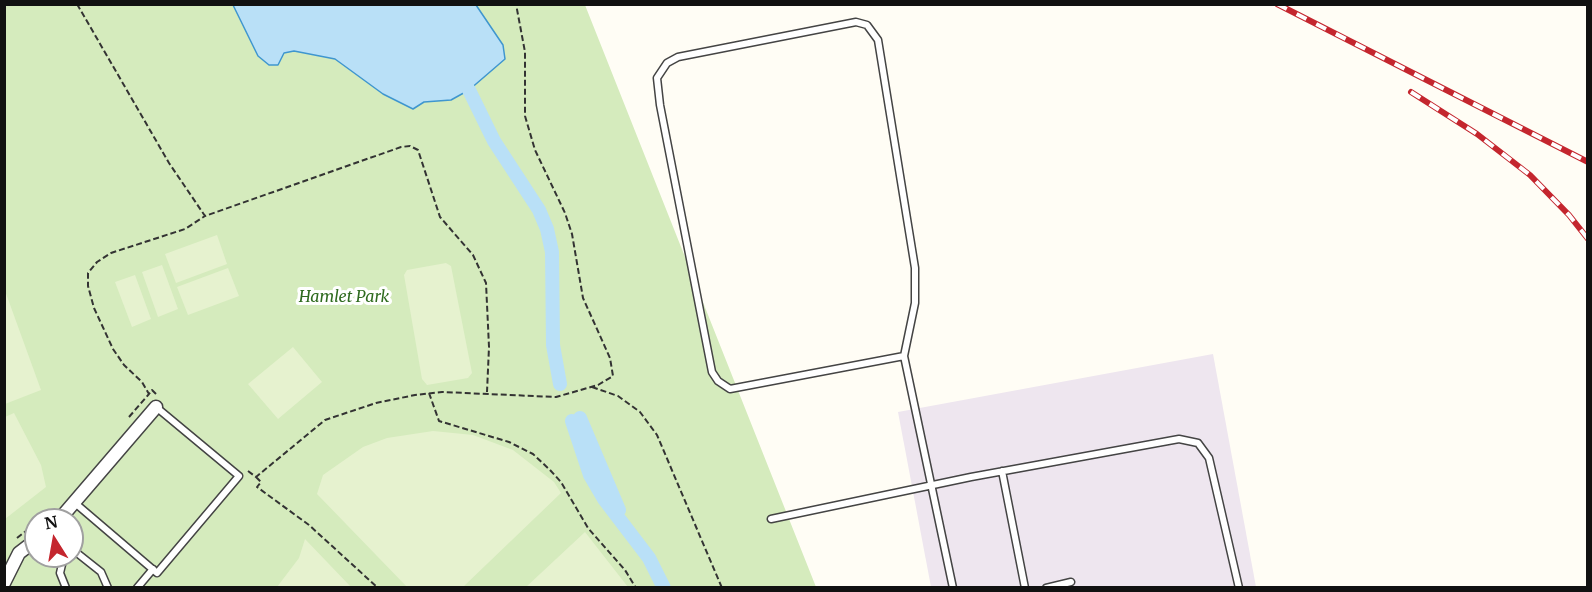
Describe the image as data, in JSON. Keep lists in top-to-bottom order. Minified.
{"parks":["Hamlet Park"],"north":"top"}
